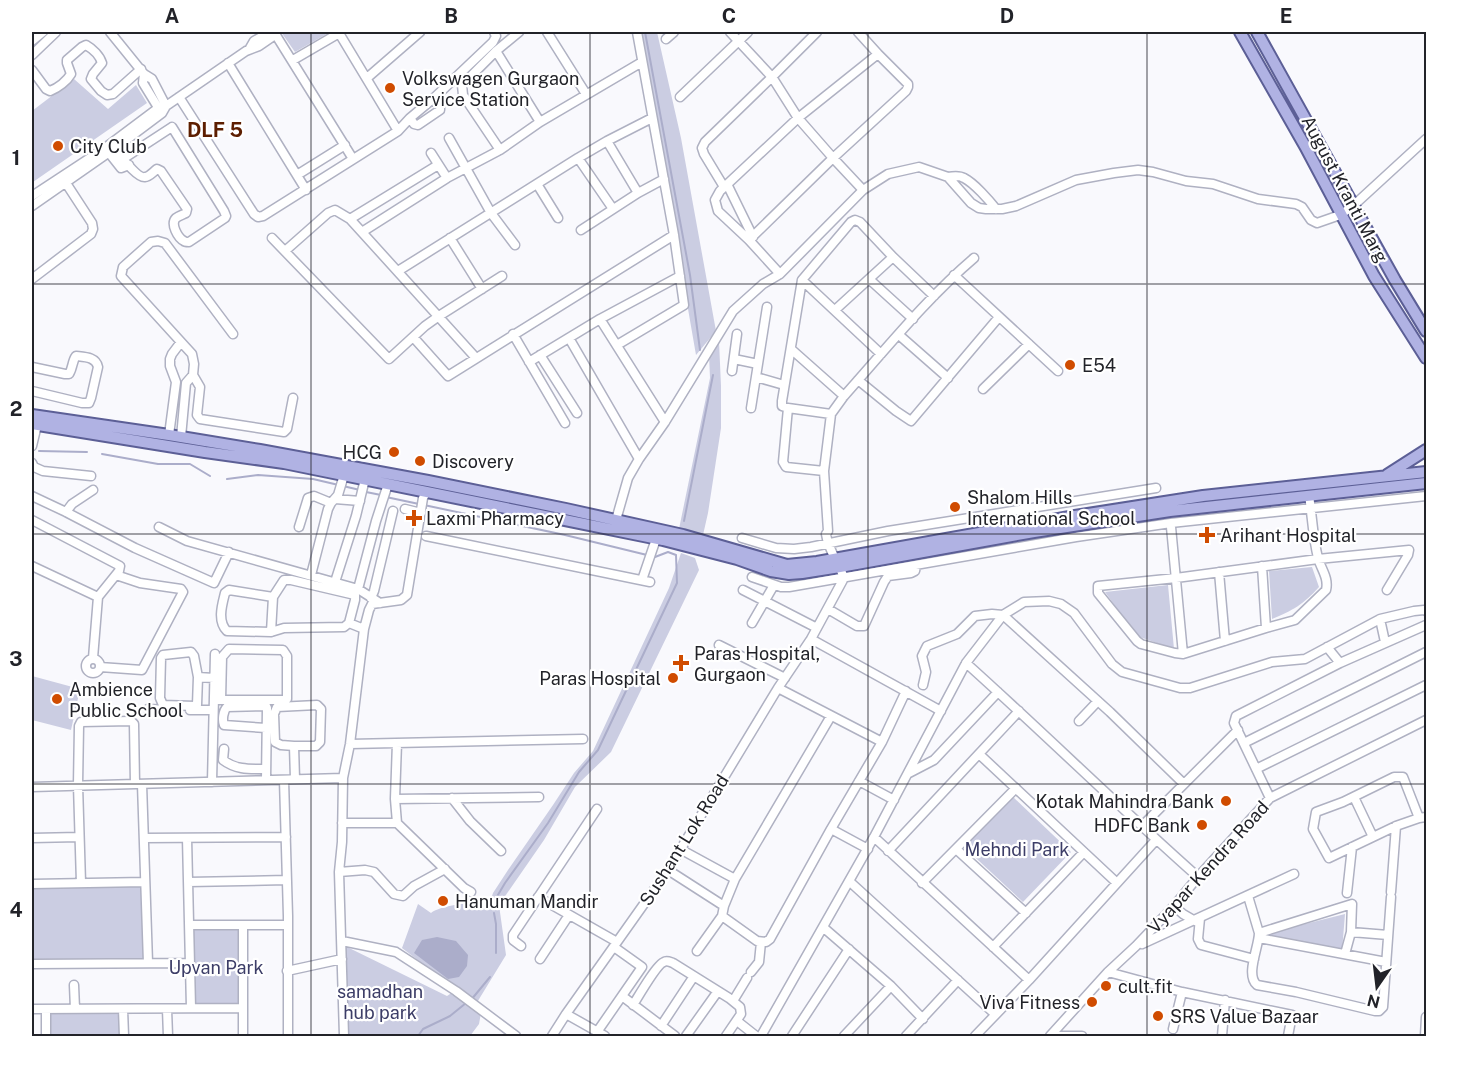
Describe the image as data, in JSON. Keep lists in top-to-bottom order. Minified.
{"streets":{"main road":["August Kranti Marg"],"street":["Sushant Lok Road","Vyapar Kendra Road"]},"districts":["DLF 5"],"parks":["Mehndi Park","Upvan Park","samadhan hub park"],"places":{"other":["Volkswagen Gurgaon Service Station","City Club","E54","HCG","Discovery","Shalom Hills International School","Paras Hospital","Ambience Public School","Kotak Mahindra Bank","HDFC Bank","Hanuman Mandir","cult.fit","Viva Fitness","SRS Value Bazaar"],"health":["Laxmi Pharmacy","Arihant Hospital","Paras Hospital, Gurgaon"]},"north":"bottom","grid":{"columns":["A","B","C","D","E"],"rows":["1","2","3","4"]}}
